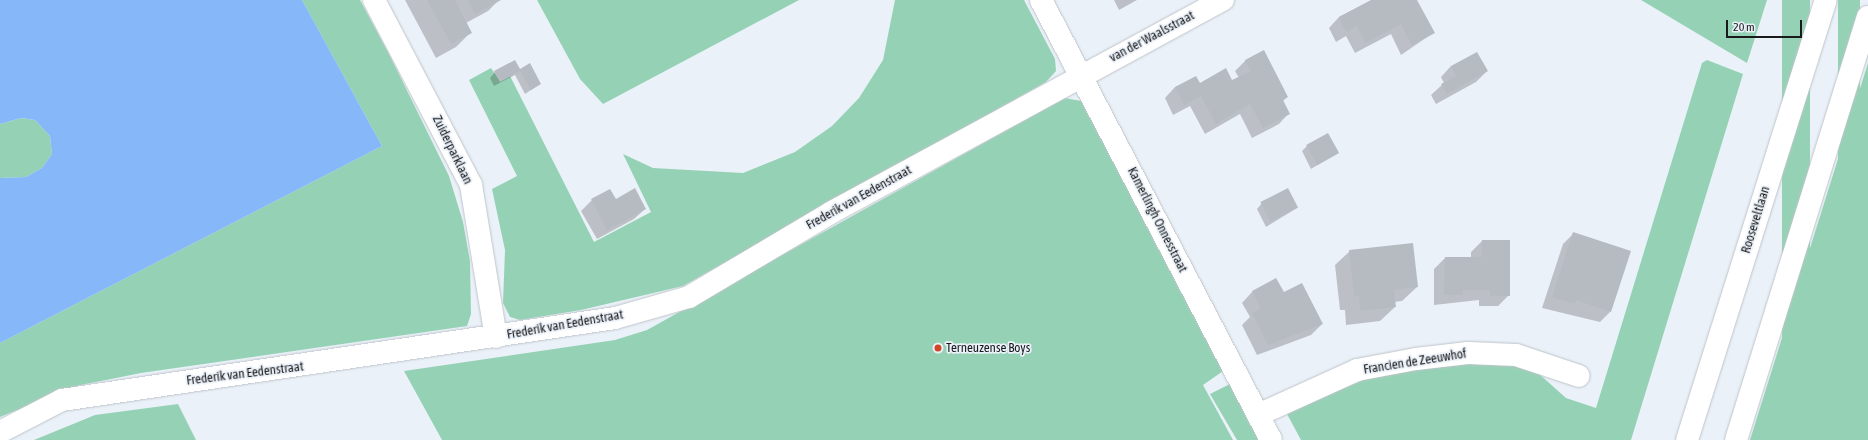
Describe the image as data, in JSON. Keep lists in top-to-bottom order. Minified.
{"streets":{"street":["van der Waalsstraat","Zuiderparklaan","Frederik van Eedenstraat","Kamerlingh Onnesstraat","Rooseveltlaan","Francien de Zeeuwhof"]},"crossings":[["van der Waalsstraat","Frederik van Eedenstraat"],["van der Waalsstraat","Kamerlingh Onnesstraat"],["Zuiderparklaan","Frederik van Eedenstraat"],["Frederik van Eedenstraat","Kamerlingh Onnesstraat"],["Kamerlingh Onnesstraat","Francien de Zeeuwhof"]],"places":["Terneuzense Boys"],"scale_bar":"20 m"}
